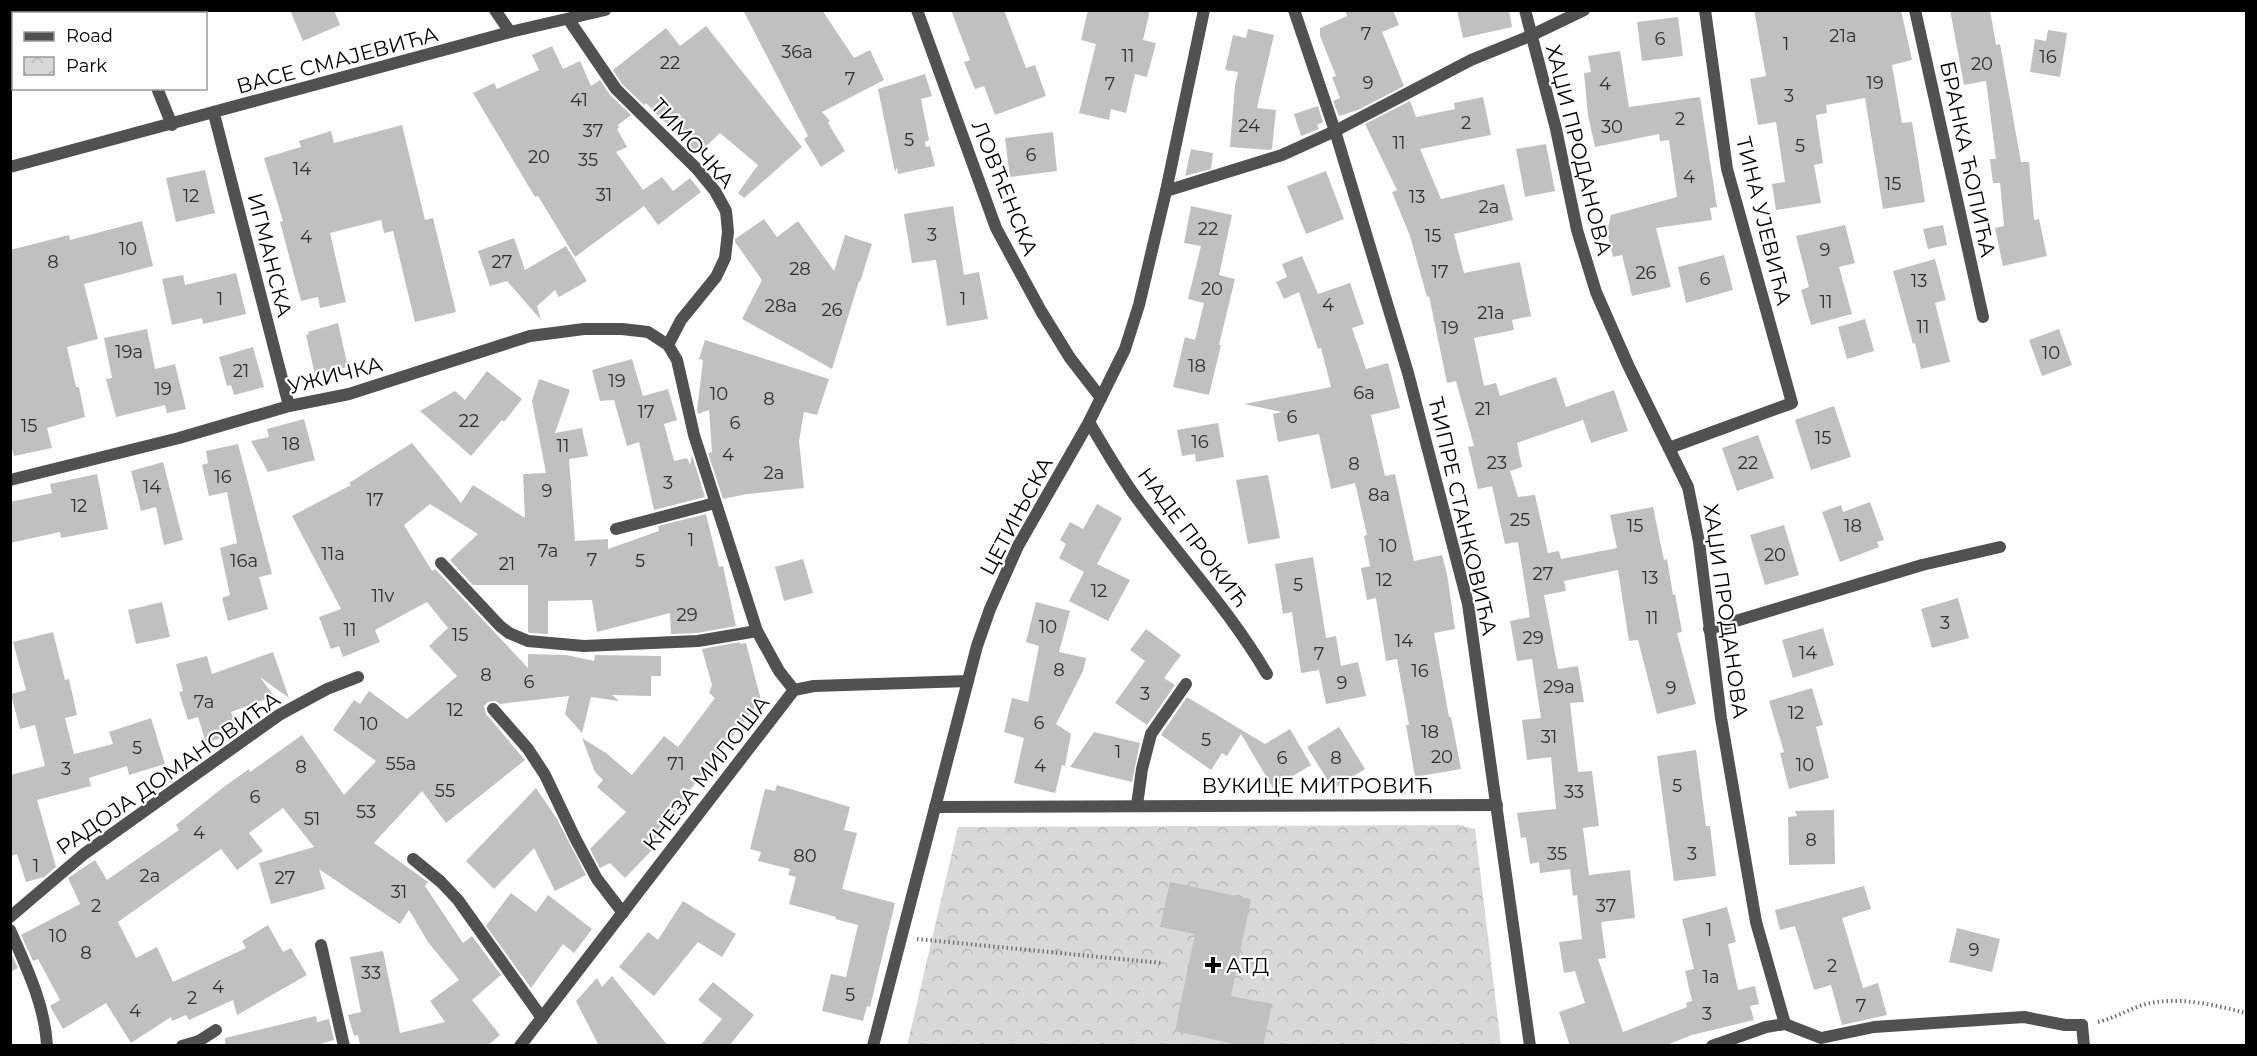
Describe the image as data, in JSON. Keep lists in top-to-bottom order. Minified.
{"streets":{"street":["ВАСЕ СМАЈЕВИЋА","ТИМОЧКА","ХАЏИ ПРОДАНОВА","БРАНКА ЋОПИЋА","ЛОВЋЕНСКА","ТИНА УЈЕВИЋА","ИГМАНСКА","УЖИЧКА","ЦЕТИЊСКА","ЋИПРЕ СТАНКОВИЋА","НАДЕ ПРОКИЋ","РАДОЈА ДОМАНОВИЋА","КНЕЗА МИЛОША","ВУКИЦЕ МИТРОВИЋ"]},"crossings":[["ВАСЕ СМАЈЕВИЋА","ТИМОЧКА"],["ВАСЕ СМАЈЕВИЋА","ИГМАНСКА"],["ТИМОЧКА","УЖИЧКА"],["ХАЏИ ПРОДАНОВА","ТИНА УЈЕВИЋА"],["ЛОВЋЕНСКА","ЦЕТИЊСКА"],["ИГМАНСКА","УЖИЧКА"],["ЦЕТИЊСКА","НАДЕ ПРОКИЋ"],["ЦЕТИЊСКА","КНЕЗА МИЛОША"],["ЦЕТИЊСКА","ВУКИЦЕ МИТРОВИЋ"],["ЋИПРЕ СТАНКОВИЋА","ВУКИЦЕ МИТРОВИЋ"]],"places":{"health":["АТД"]},"house_numbers":["7","21a","6","1","36a","11","16","22","20","7","9","19","7","4","3","41","2","2","24","30","37","5","11","5","6","20","35","14","4","15","31","12","13","2a","22","3","15","4","10","9","8","27","28","17","26","6","13","20","1","1","11","4","28a","26","21a","11","19","19a","10","18","21","19","19","6a","10","8","21","17","6","22","6","15","15","16","18","11","4","23","22","8","2a","16","3","14","9","8a","17","12","25","15","18","1","10","7a","11a","20","7","16a","5","21","27","13","12","5","12","11v","29","11","3","10","11","15","29","14","14","7","8","16","8","6","9","29a","9","3","7a","12","12","6","10","18","31","5","5","1","20","6","8","55a","71","10","4","8","3","5","55","33","6","53","51","4","8","35","3","80","1","2a","27","31","2","37","1","10","9","8","2","33","1a","4","5","2","7","4","3"],"legend":["Road","Park"]}
